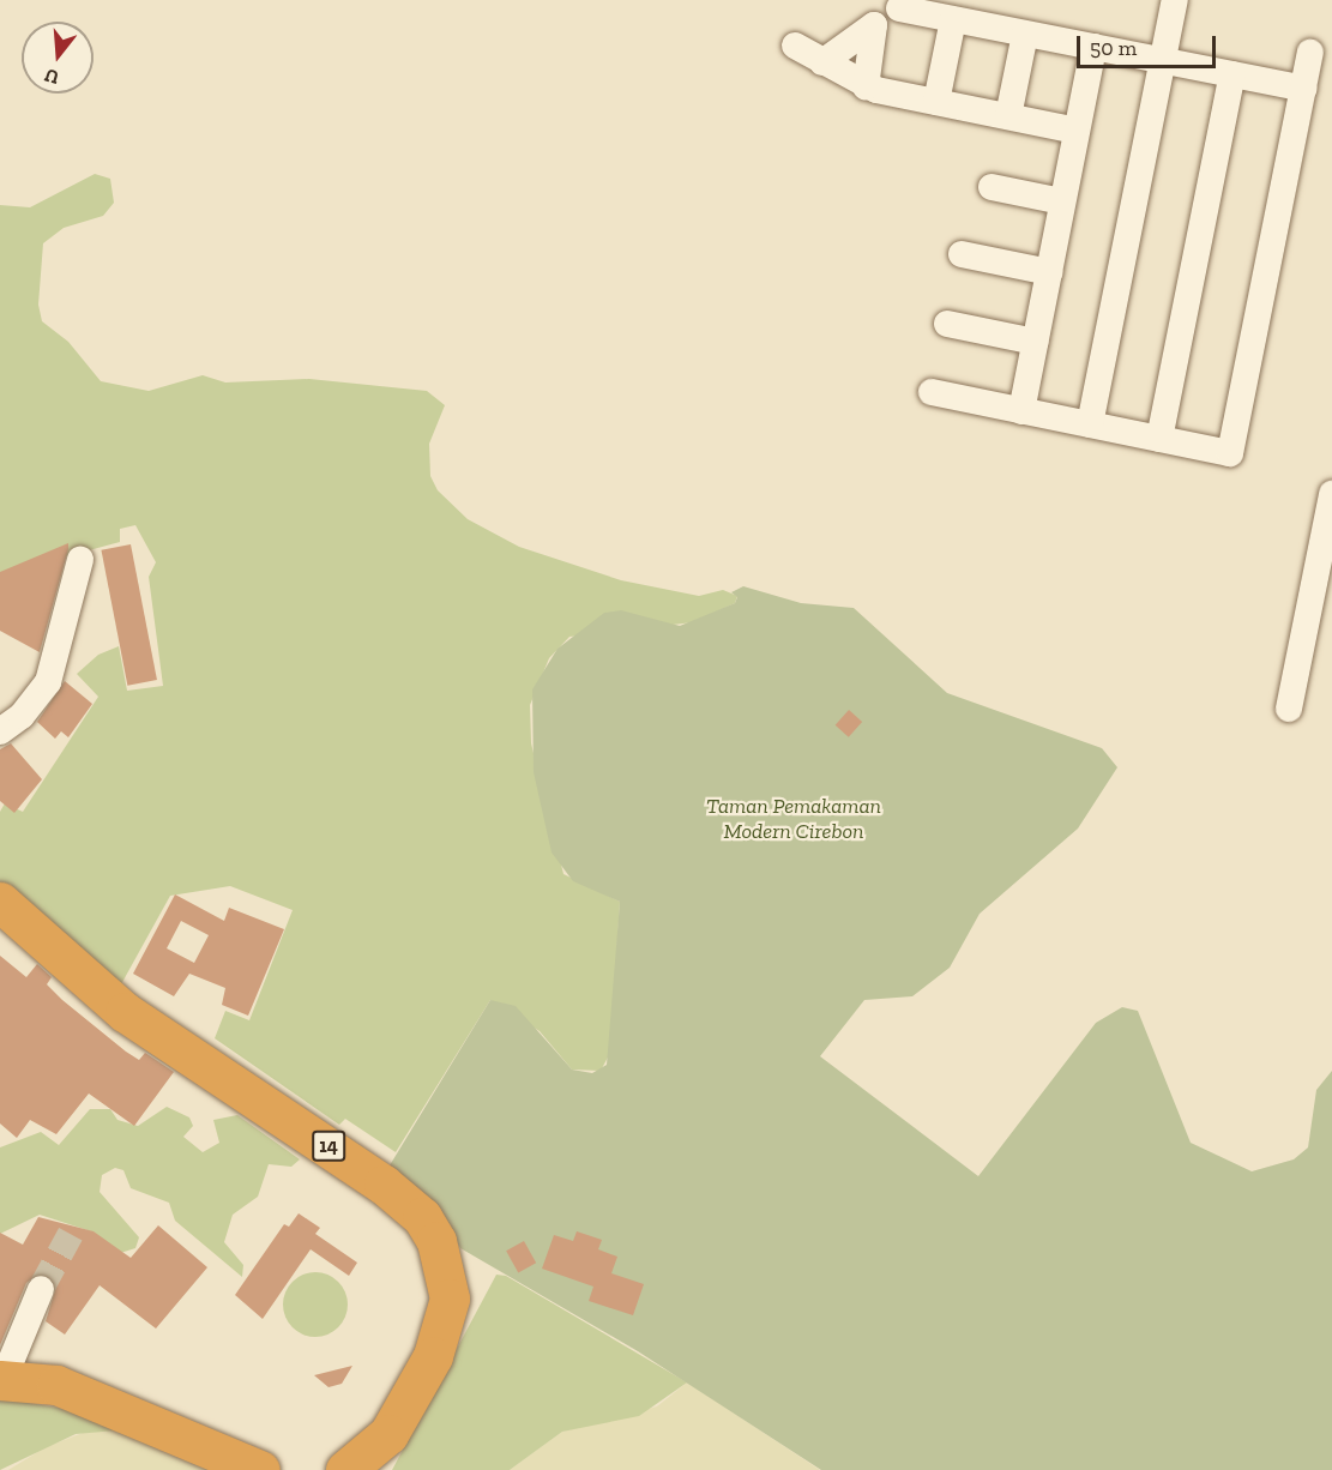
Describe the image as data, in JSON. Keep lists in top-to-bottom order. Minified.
{"streets":{"highway":["14"]},"parks":["Taman Pemakaman Modern Cirebon"],"scale_bar":"50 m","north":"bottom"}
